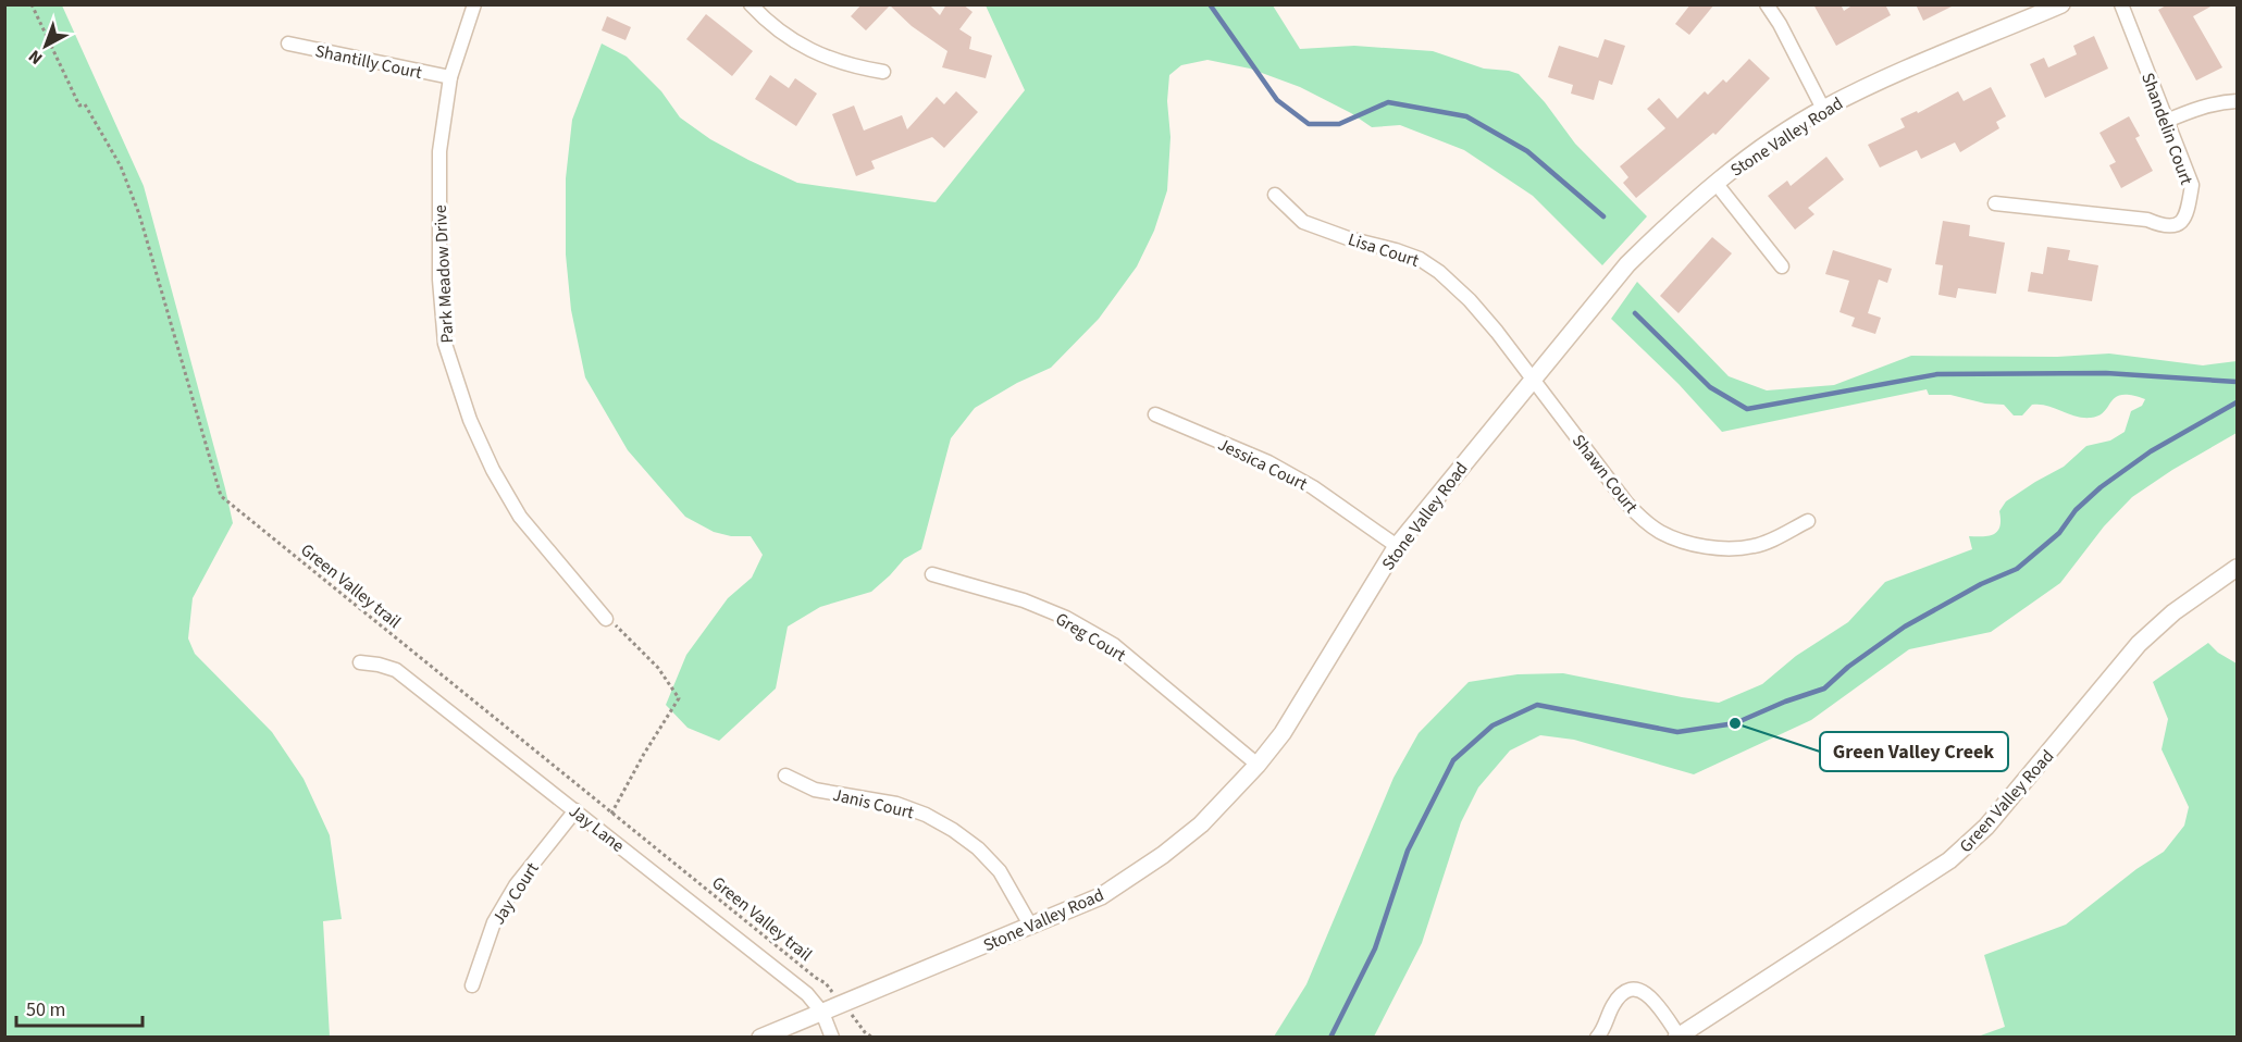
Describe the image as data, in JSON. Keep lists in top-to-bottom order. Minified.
{"streets":{"street":["Shantilly Court","Shandelin Court","Stone Valley Road","Lisa Court","Park Meadow Drive","Jessica Court","Shawn Court","Greg Court","Green Valley Road","Janis Court","Jay Lane","Jay Court"],"path":["Green Valley trail"]},"crossings":[["Shantilly Court","Park Meadow Drive"],["Stone Valley Road","Lisa Court"],["Stone Valley Road","Jessica Court"],["Stone Valley Road","Shawn Court"],["Stone Valley Road","Green Valley trail"],["Stone Valley Road","Greg Court"],["Stone Valley Road","Janis Court"],["Stone Valley Road","Jay Lane"],["Lisa Court","Shawn Court"],["Jay Lane","Jay Court"]],"places":["Green Valley Creek"],"scale_bar":"50 m","north":"bottom left"}
